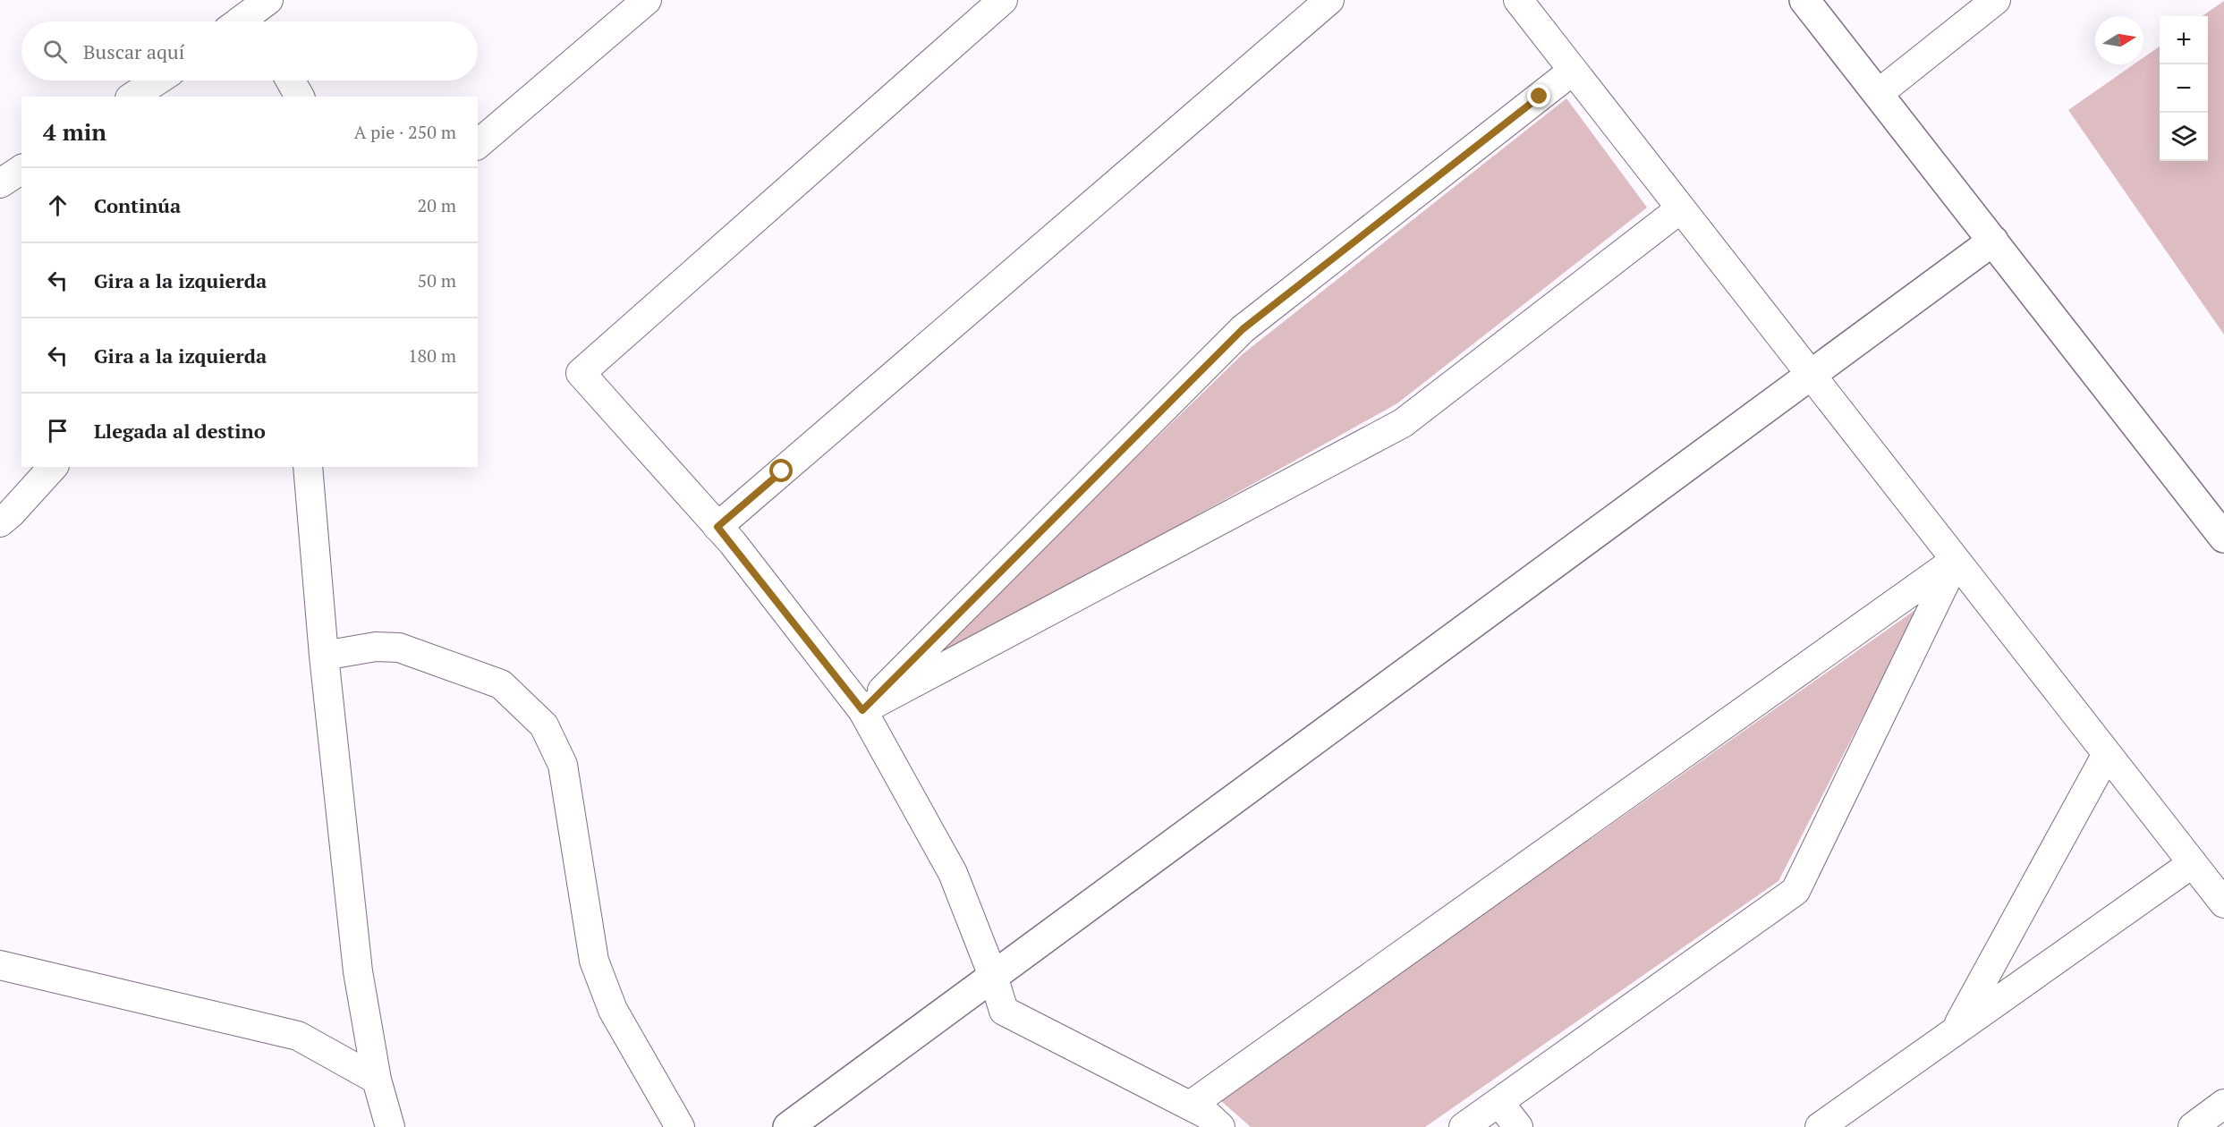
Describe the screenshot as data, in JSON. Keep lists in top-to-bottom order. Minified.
{"north":"right","page":{"map_buttons":["+","−"],"search":"Buscar aquí","heading":["4 min","A pie · 250 m"],"list":[["Continúa","20 m"],["Gira a la izquierda","50 m"],["Gira a la izquierda","180 m"],"Llegada al destino"]}}
